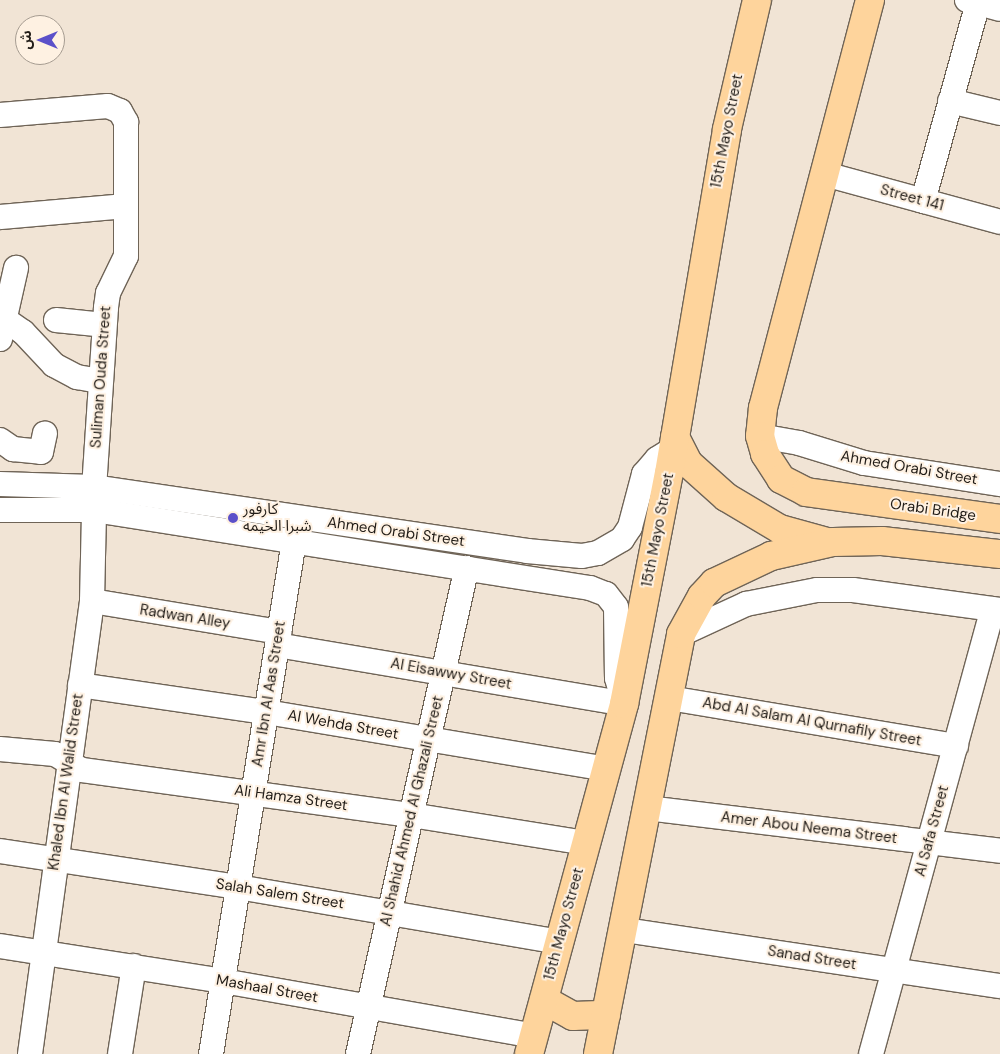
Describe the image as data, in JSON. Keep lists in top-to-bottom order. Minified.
{"streets":{"main road":["15th Mayo Street","Orabi Bridge"],"street":["Street 141","Suliman Ouda Street","Ahmed Orabi Street","Radwan Alley","Al Eisawwy Street","Amr Ibn Al Aas Street","Abd Al Salam Al Qurnafily Street","Al Wehda Street","Khaled Ibn Al Walid Street","Ali Hamza Street","Al Shahid Ahmed Al Ghazali Street","Amer Abou Neema Street","Al Safa Street","Salah Salem Street","Sanad Street","Mashaal Street"]},"crossings":[["15th Mayo Street","Ahmed Orabi Street"],["15th Mayo Street","Al Eisawwy Street"],["15th Mayo Street","Al Wehda Street"],["15th Mayo Street","Ali Hamza Street"],["15th Mayo Street","Salah Salem Street"],["15th Mayo Street","Mashaal Street"],["Suliman Ouda Street","Ahmed Orabi Street"],["Suliman Ouda Street","Khaled Ibn Al Walid Street"],["Ahmed Orabi Street","Orabi Bridge"],["Ahmed Orabi Street","Al Eisawwy Street"],["Ahmed Orabi Street","Amr Ibn Al Aas Street"],["Ahmed Orabi Street","Khaled Ibn Al Walid Street"],["Ahmed Orabi Street","Al Shahid Ahmed Al Ghazali Street"],["Radwan Alley","Al Eisawwy Street"],["Radwan Alley","Amr Ibn Al Aas Street"],["Radwan Alley","Khaled Ibn Al Walid Street"],["Al Eisawwy Street","Amr Ibn Al Aas Street"],["Al Eisawwy Street","Al Shahid Ahmed Al Ghazali Street"],["Amr Ibn Al Aas Street","Al Wehda Street"],["Amr Ibn Al Aas Street","Ali Hamza Street"],["Amr Ibn Al Aas Street","Salah Salem Street"],["Amr Ibn Al Aas Street","Mashaal Street"],["Abd Al Salam Al Qurnafily Street","Al Safa Street"],["Al Wehda Street","Khaled Ibn Al Walid Street"],["Al Wehda Street","Al Shahid Ahmed Al Ghazali Street"],["Khaled Ibn Al Walid Street","Ali Hamza Street"],["Khaled Ibn Al Walid Street","Salah Salem Street"],["Khaled Ibn Al Walid Street","Mashaal Street"],["Ali Hamza Street","Al Shahid Ahmed Al Ghazali Street"],["Al Shahid Ahmed Al Ghazali Street","Salah Salem Street"],["Al Shahid Ahmed Al Ghazali Street","Mashaal Street"],["Amer Abou Neema Street","Al Safa Street"],["Al Safa Street","Sanad Street"]],"places":["كارفور شبرا الخيمه"],"north":"left"}
